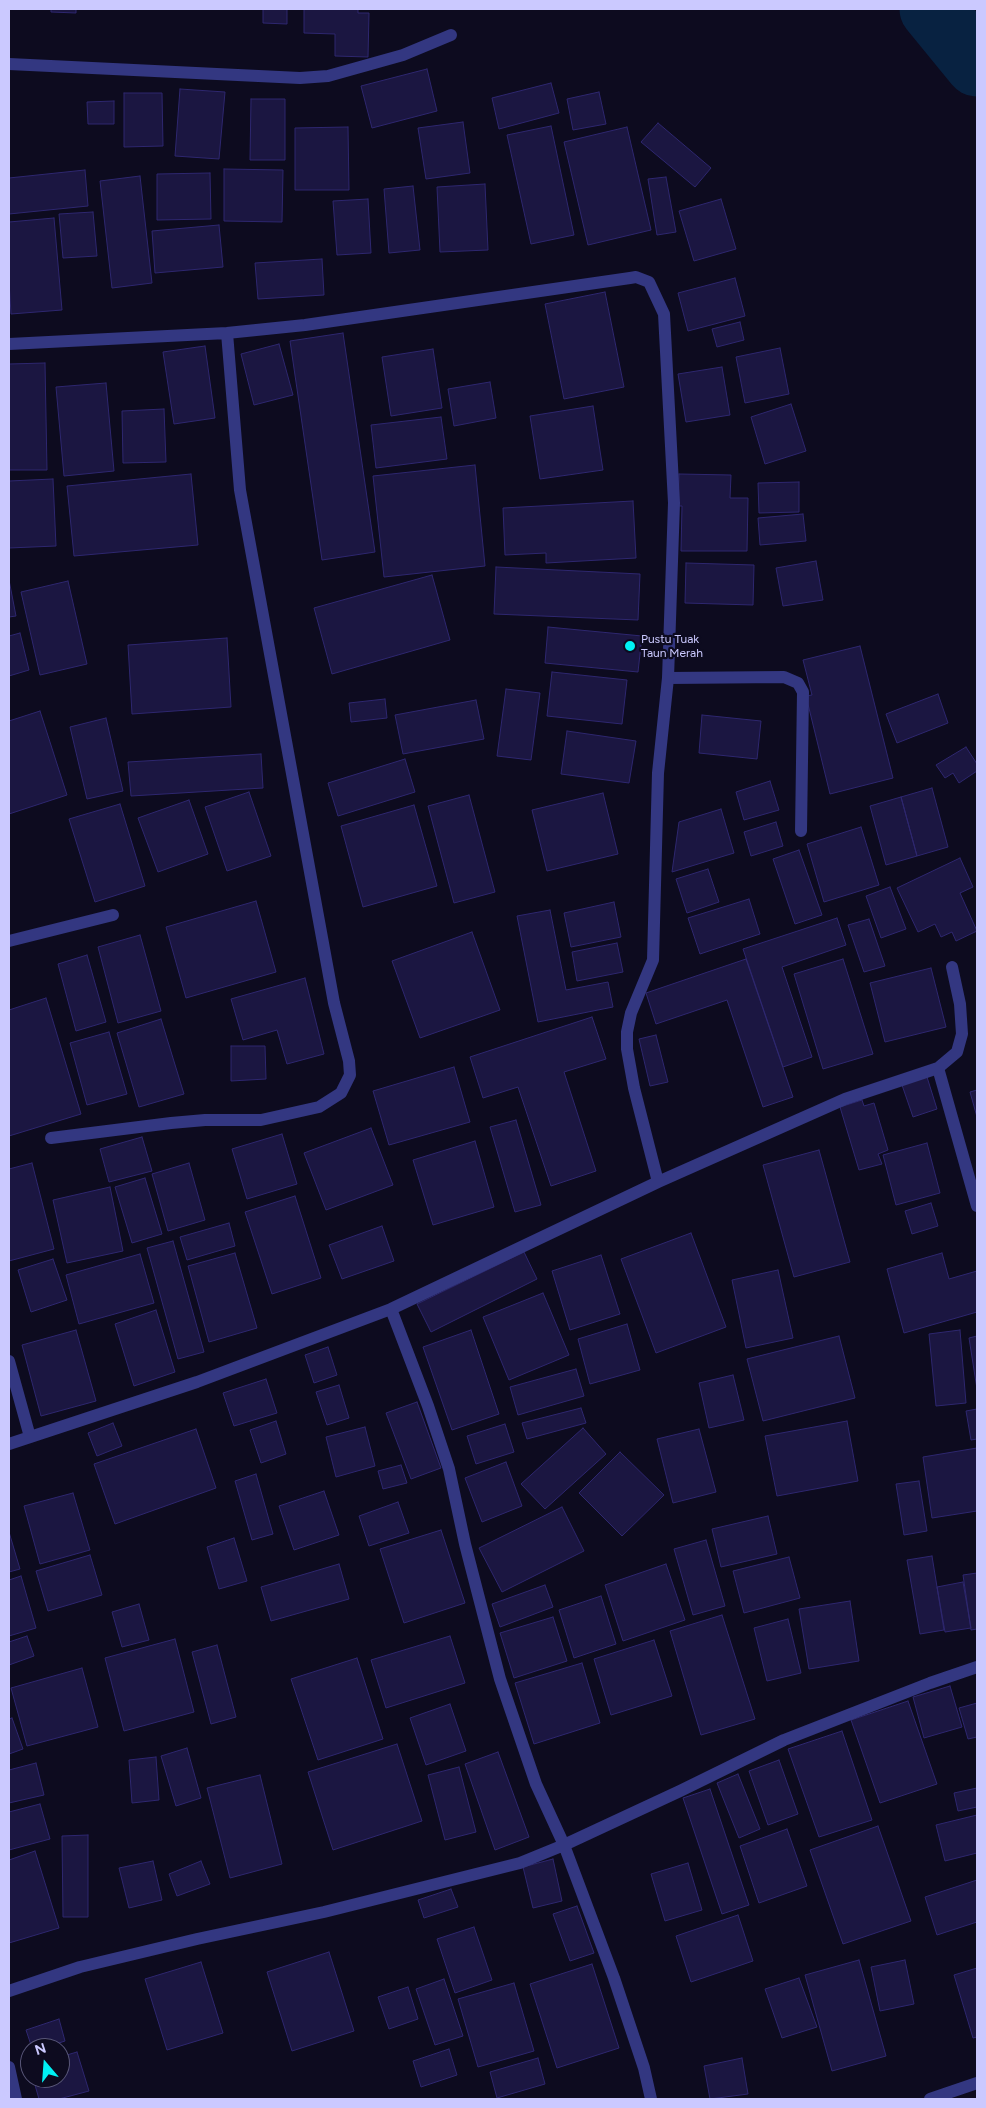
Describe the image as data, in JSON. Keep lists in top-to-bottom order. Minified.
{"places":["Pustu Tuak Taun Merah"],"north":"top"}
